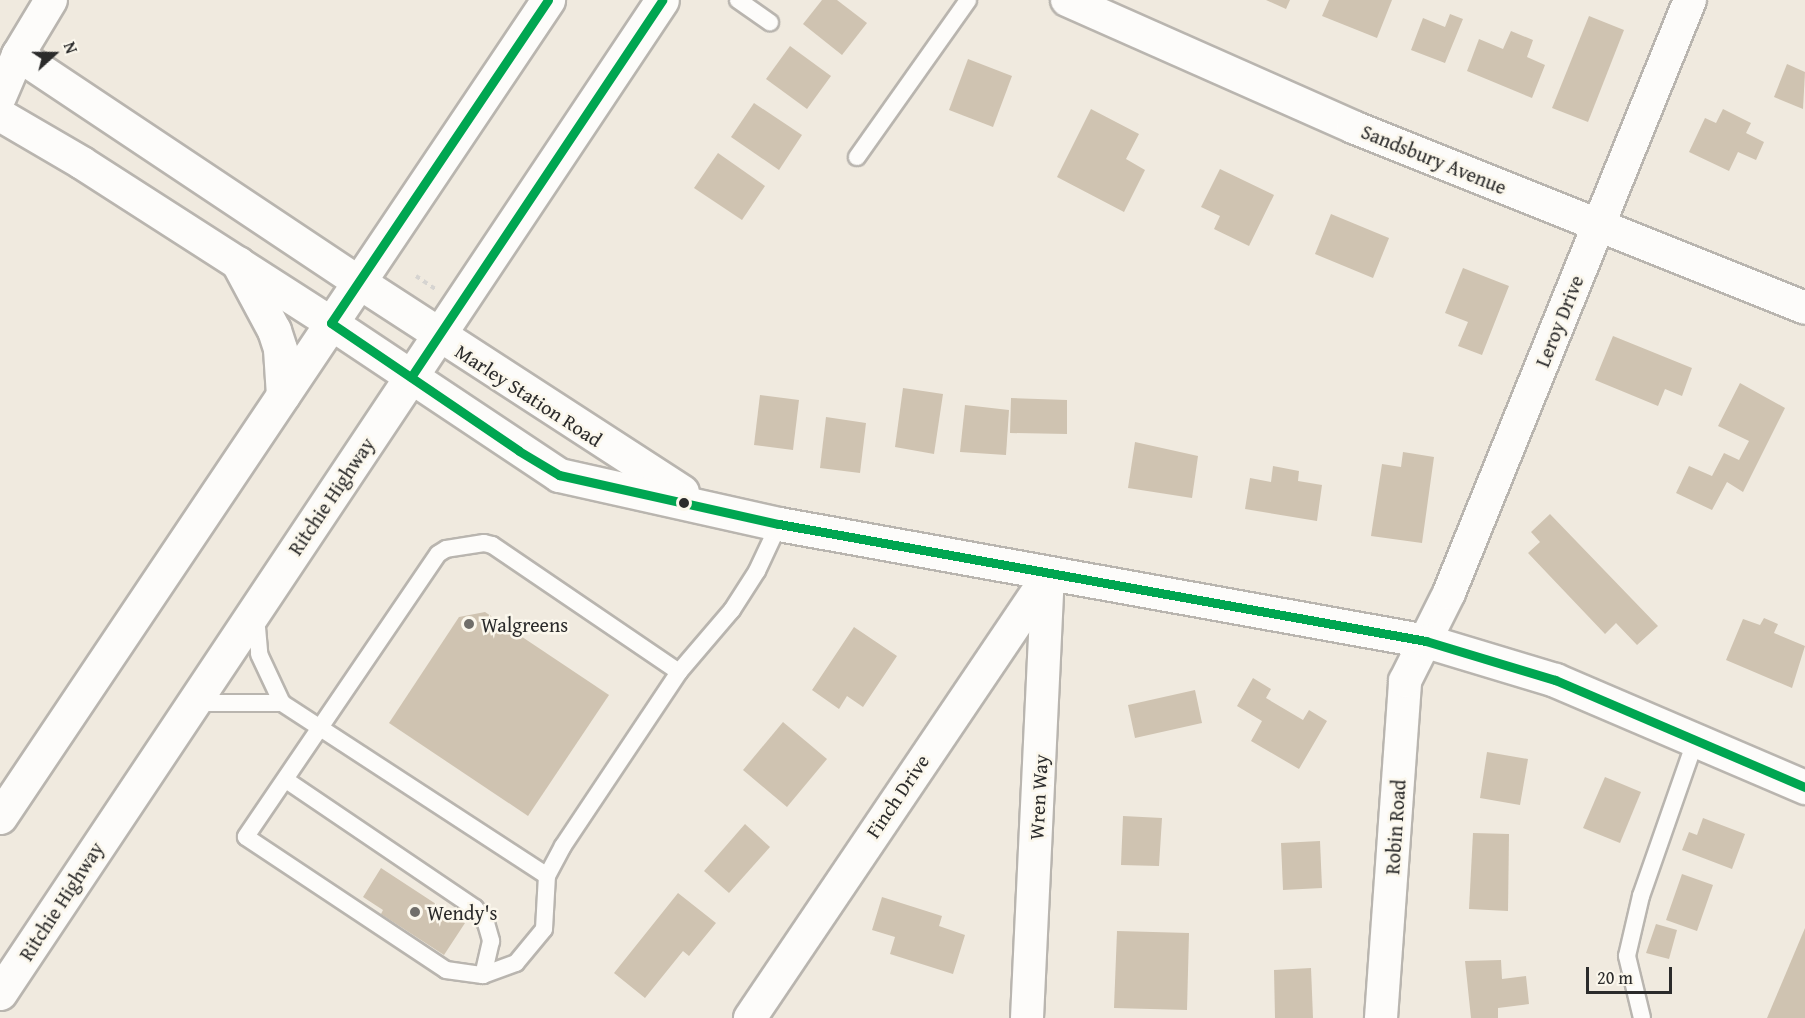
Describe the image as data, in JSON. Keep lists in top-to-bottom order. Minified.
{"streets":{"main road":["Marley Station Road","Ritchie Highway"],"street":["Sandsbury Avenue","Leroy Drive","Finch Drive","Wren Way","Robin Road"]},"crossings":[["Sandsbury Avenue","Leroy Drive"],["Leroy Drive","Marley Station Road"],["Leroy Drive","Robin Road"],["Marley Station Road","Ritchie Highway"],["Marley Station Road","Finch Drive"],["Marley Station Road","Wren Way"],["Marley Station Road","Robin Road"],["Finch Drive","Wren Way"]],"places":["Walgreens","Wendy's"],"scale_bar":"20 m","north":"right"}
